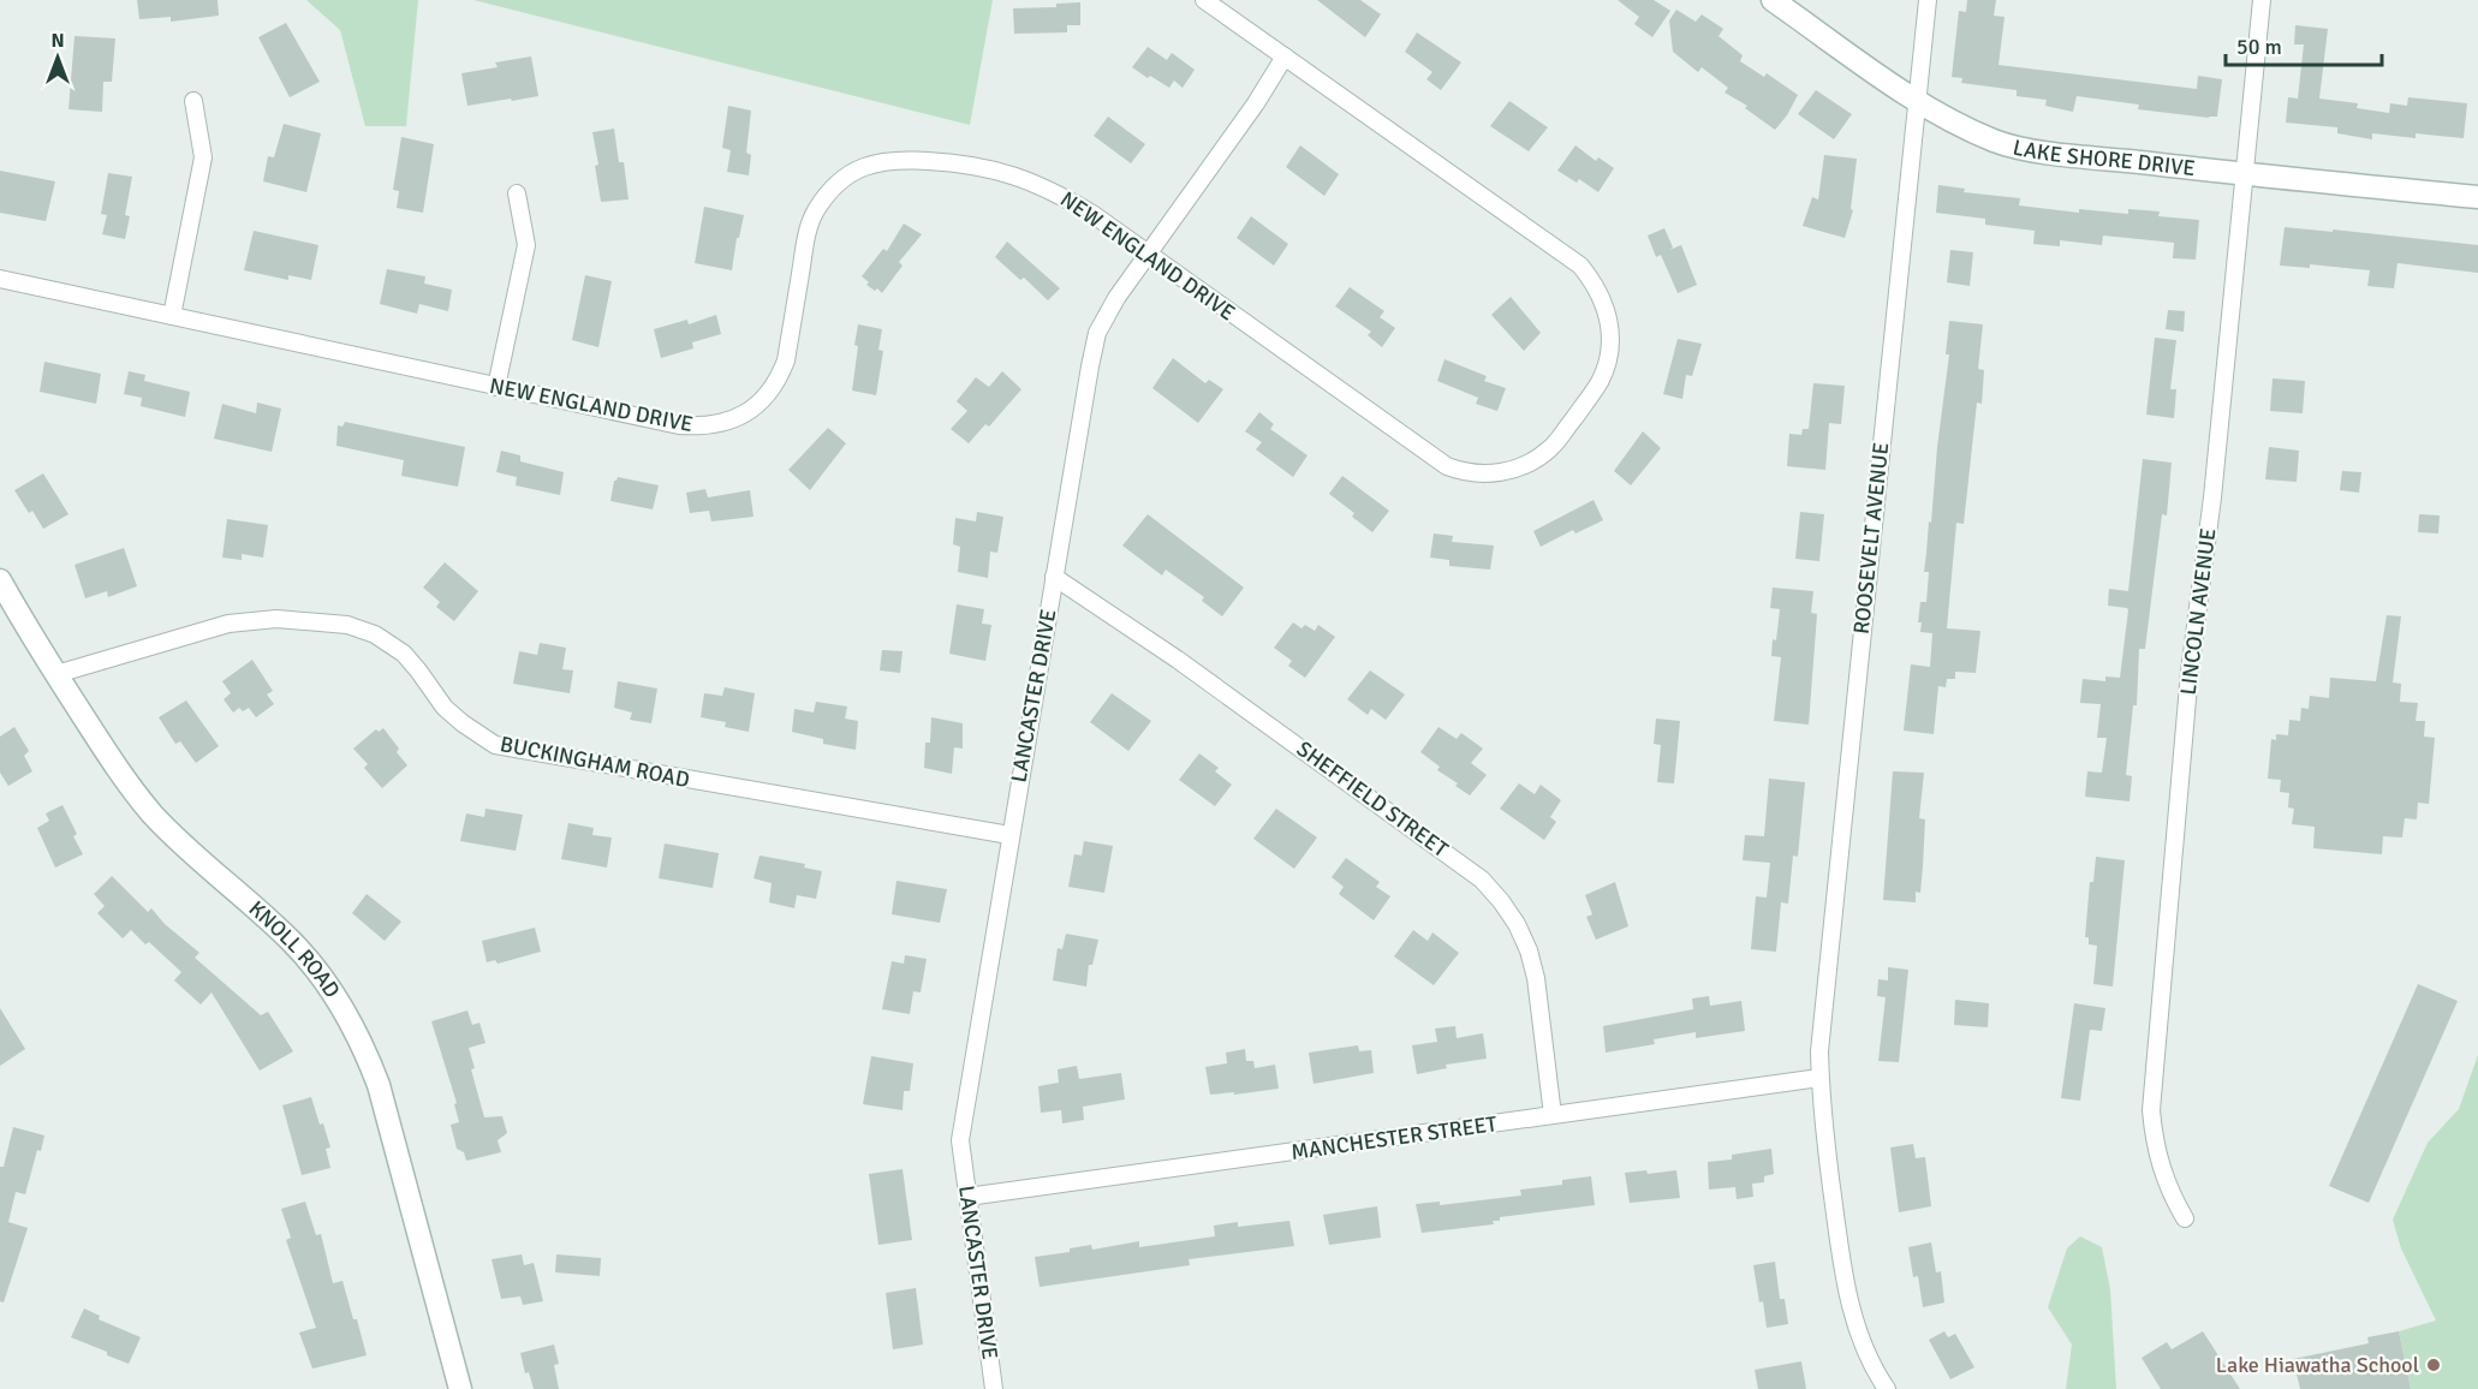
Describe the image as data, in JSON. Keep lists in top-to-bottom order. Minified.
{"streets":{"street":["LAKE SHORE DRIVE","NEW ENGLAND DRIVE","ROOSEVELT AVENUE","LINCOLN AVENUE","LANCASTER DRIVE","BUCKINGHAM ROAD","SHEFFIELD STREET","KNOLL ROAD","MANCHESTER STREET"]},"crossings":[["LAKE SHORE DRIVE","ROOSEVELT AVENUE"],["LAKE SHORE DRIVE","LINCOLN AVENUE"],["NEW ENGLAND DRIVE","LANCASTER DRIVE"],["ROOSEVELT AVENUE","MANCHESTER STREET"],["LANCASTER DRIVE","BUCKINGHAM ROAD"],["LANCASTER DRIVE","SHEFFIELD STREET"],["LANCASTER DRIVE","MANCHESTER STREET"],["BUCKINGHAM ROAD","KNOLL ROAD"],["SHEFFIELD STREET","MANCHESTER STREET"]],"places":["Lake Hiawatha School"],"scale_bar":"50 m","north":"top"}
